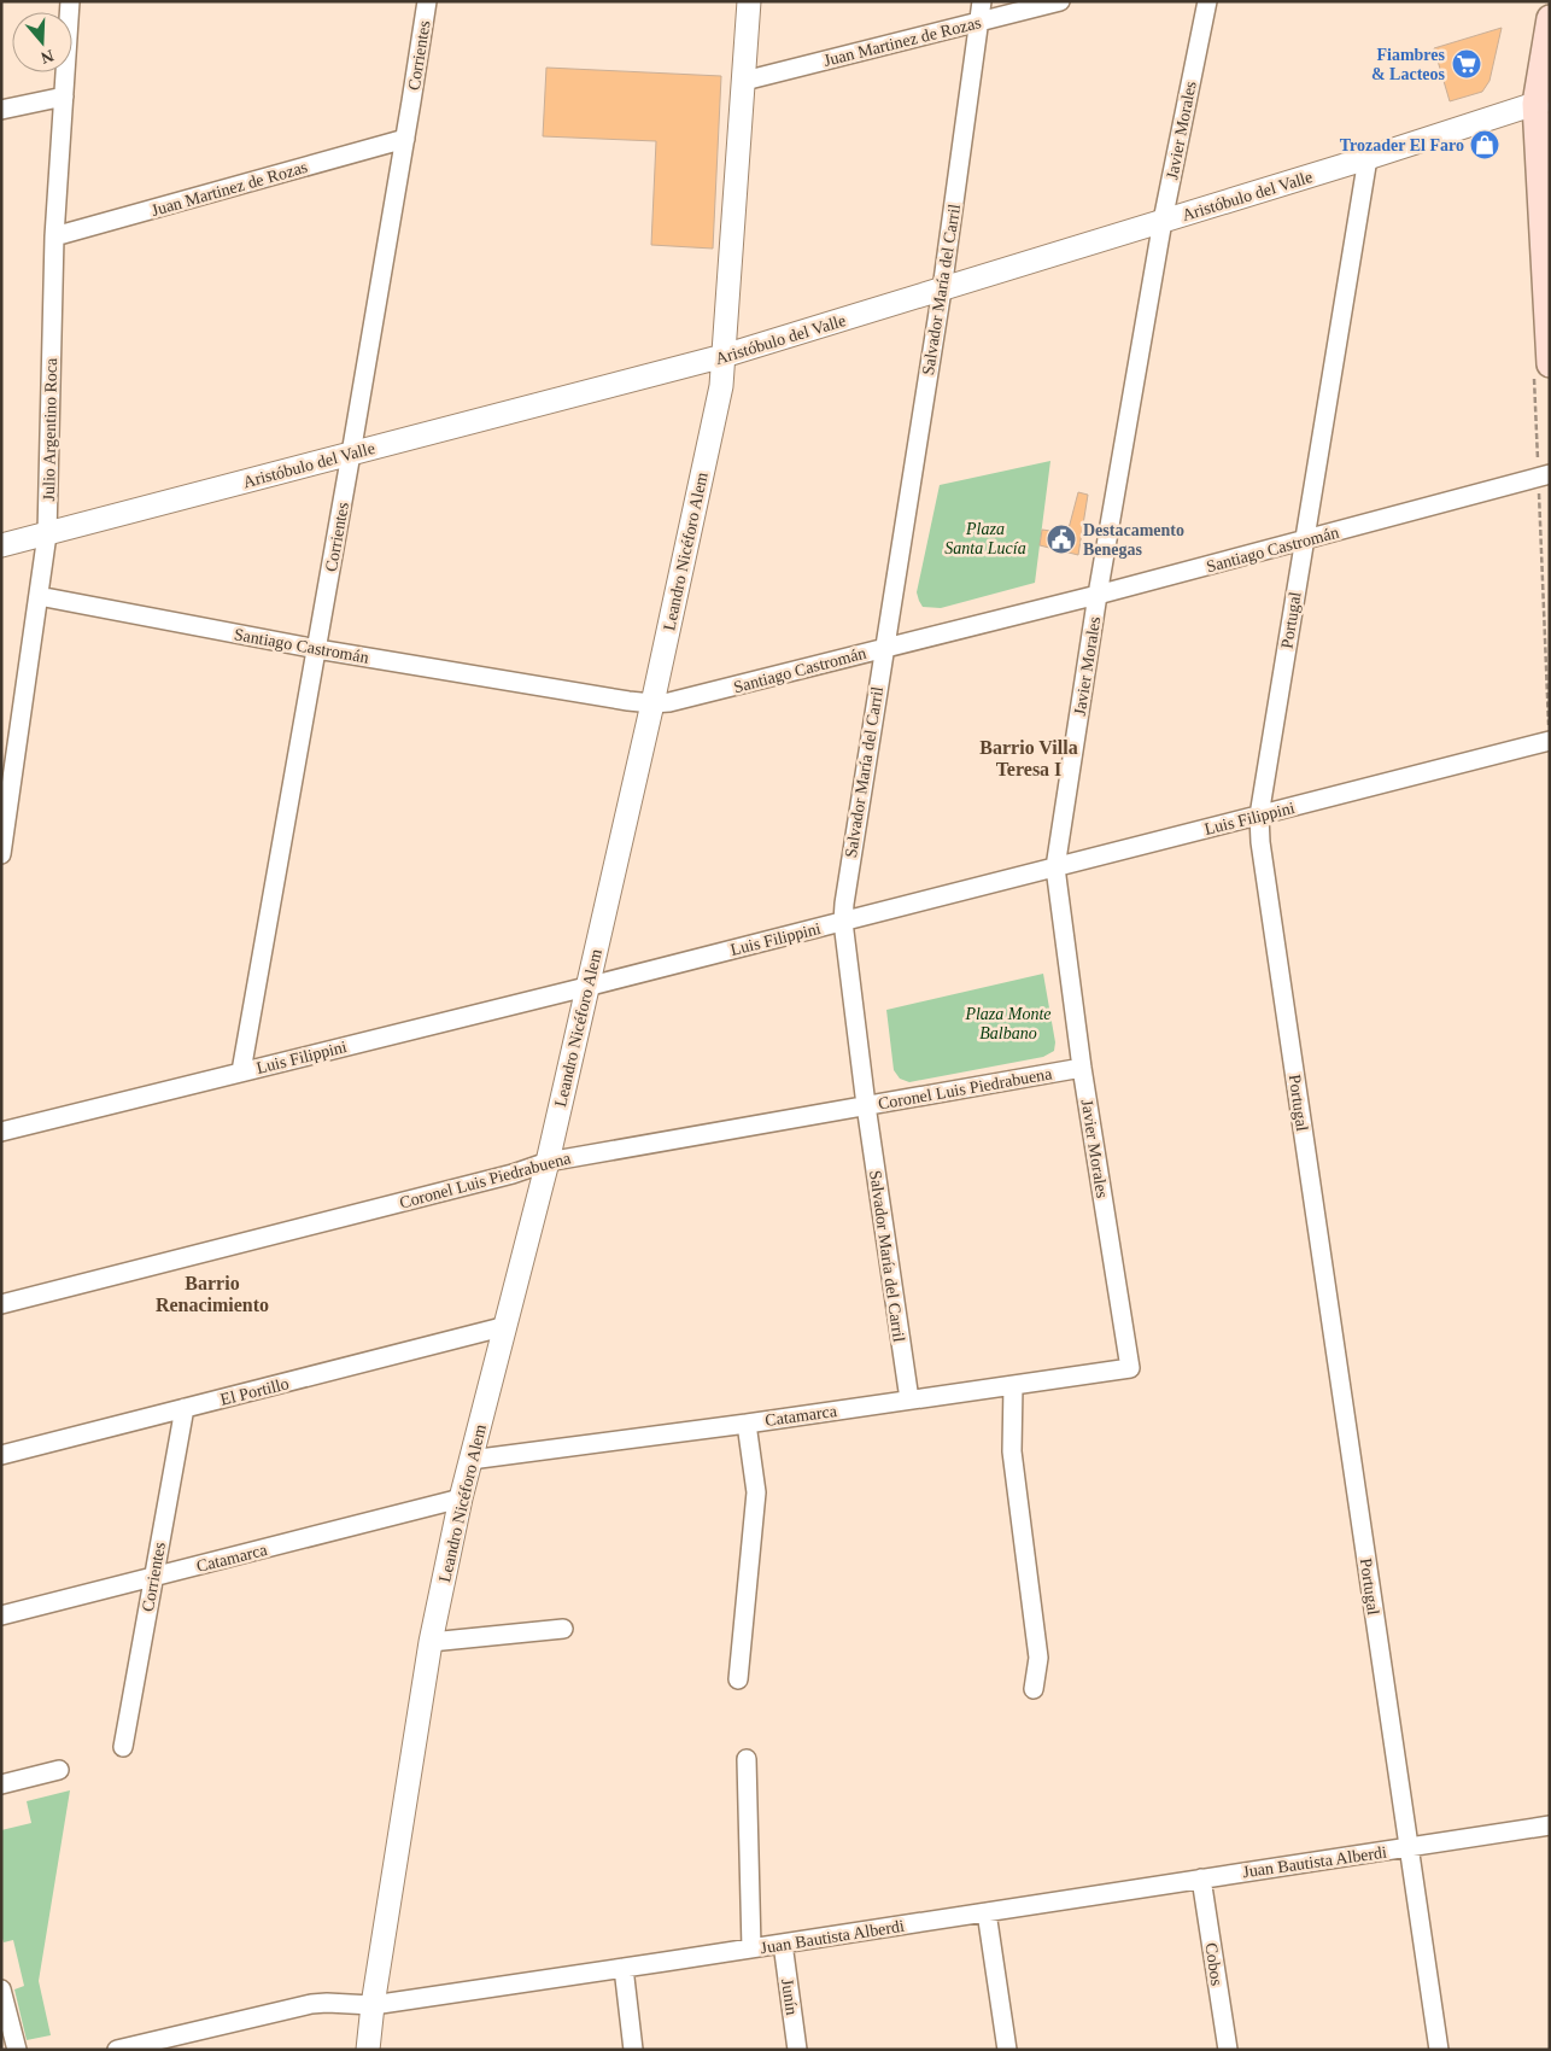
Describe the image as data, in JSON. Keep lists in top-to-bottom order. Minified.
{"streets":{"street":["Juan Martinez de Rozas","Corrientes","Javier Morales","Aristóbulo del Valle","Salvador María del Carril","Julio Argentino Roca","Santiago Castromán","Leandro Nicéforo Alem","Portugal","Luis Filippini","Coronel Luis Piedrabuena","El Portillo","Catamarca","Juan Bautista Alberdi","Cobos","Junín"]},"crossings":[["Juan Martinez de Rozas","Corrientes"],["Juan Martinez de Rozas","Salvador María del Carril"],["Juan Martinez de Rozas","Julio Argentino Roca"],["Juan Martinez de Rozas","Leandro Nicéforo Alem"],["Corrientes","Aristóbulo del Valle"],["Corrientes","Santiago Castromán"],["Corrientes","Luis Filippini"],["Corrientes","El Portillo"],["Corrientes","Catamarca"],["Javier Morales","Aristóbulo del Valle"],["Javier Morales","Santiago Castromán"],["Javier Morales","Luis Filippini"],["Javier Morales","Coronel Luis Piedrabuena"],["Javier Morales","Catamarca"],["Aristóbulo del Valle","Salvador María del Carril"],["Aristóbulo del Valle","Julio Argentino Roca"],["Aristóbulo del Valle","Leandro Nicéforo Alem"],["Aristóbulo del Valle","Portugal"],["Salvador María del Carril","Santiago Castromán"],["Salvador María del Carril","Luis Filippini"],["Salvador María del Carril","Coronel Luis Piedrabuena"],["Salvador María del Carril","Catamarca"],["Julio Argentino Roca","Santiago Castromán"],["Santiago Castromán","Leandro Nicéforo Alem"],["Santiago Castromán","Portugal"],["Leandro Nicéforo Alem","Luis Filippini"],["Leandro Nicéforo Alem","Coronel Luis Piedrabuena"],["Leandro Nicéforo Alem","El Portillo"],["Leandro Nicéforo Alem","Catamarca"],["Leandro Nicéforo Alem","Juan Bautista Alberdi"],["Portugal","Luis Filippini"],["Portugal","Juan Bautista Alberdi"],["Juan Bautista Alberdi","Cobos"],["Juan Bautista Alberdi","Junín"]],"districts":["Barrio Villa Teresa I","Barrio Renacimiento"],"parks":["Plaza Santa Lucía","Plaza Monte Balbano"],"places":{"supermarket":["Fiambres & Lacteos"],"shop":["Trozader El Faro"],"public building":["Destacamento Benegas"]},"north":"bottom"}
